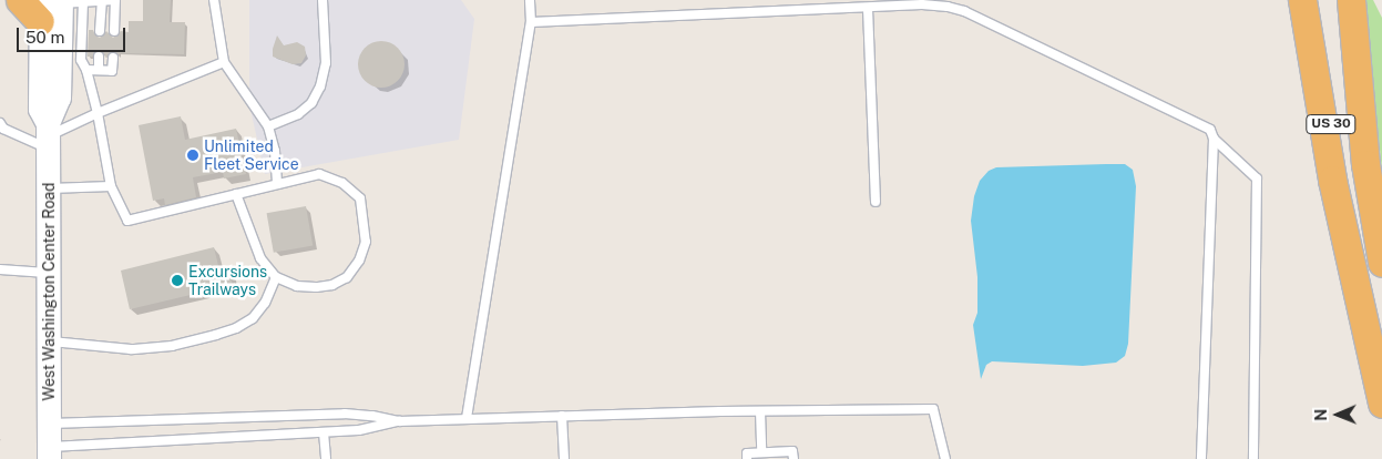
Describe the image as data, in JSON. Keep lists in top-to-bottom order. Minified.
{"streets":{"highway":["US 30"],"main road":["West Washington Center Road"]},"places":["Unlimited Fleet Service","Excursions Trailways"],"scale_bar":"50 m","north":"left"}
